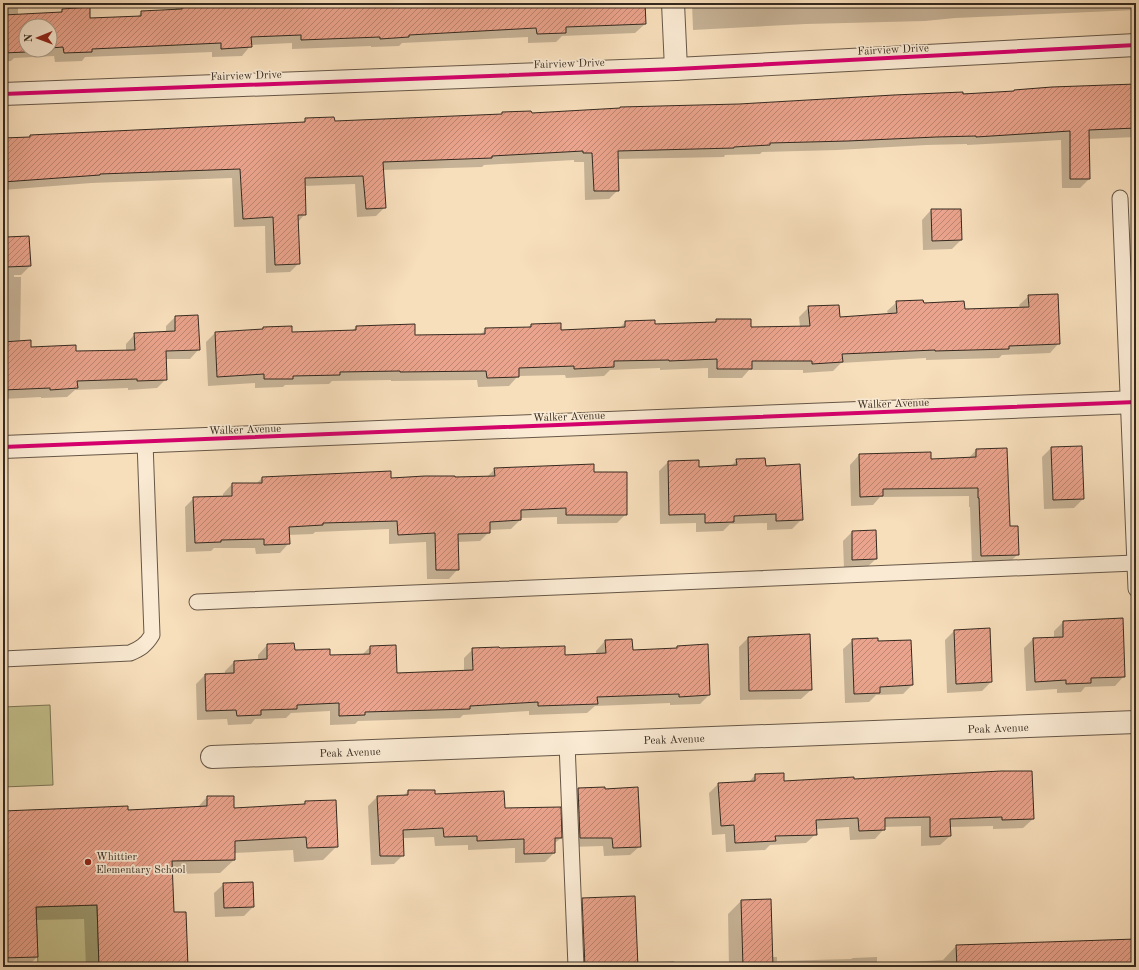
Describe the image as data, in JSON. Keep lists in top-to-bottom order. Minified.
{"streets":{"street":["Fairview Drive","Walker Avenue","Peak Avenue"]},"places":["Whittier Elementary School"],"north":"left"}
